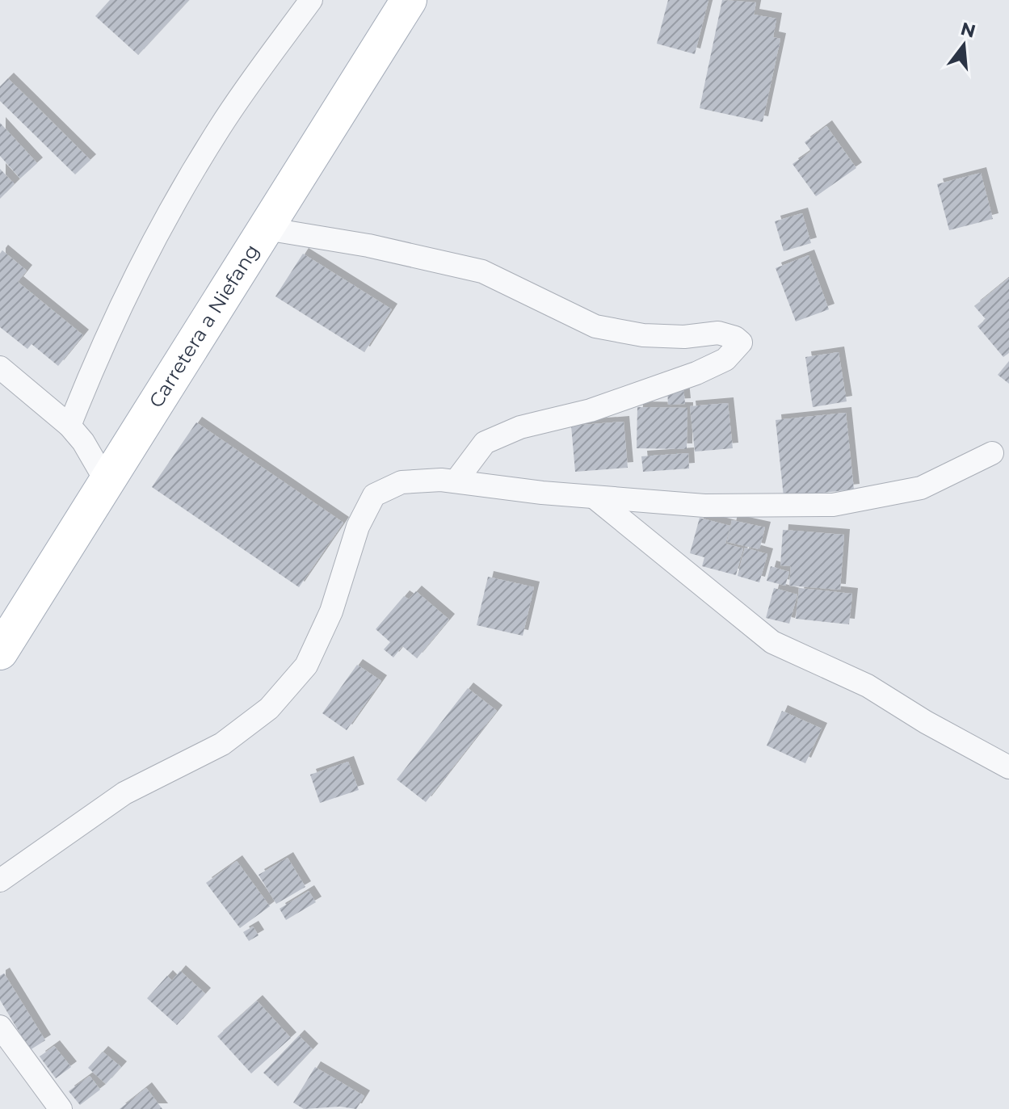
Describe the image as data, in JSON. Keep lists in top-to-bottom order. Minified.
{"streets":{"main road":["Carretera a Niefang"]},"north":"top"}
